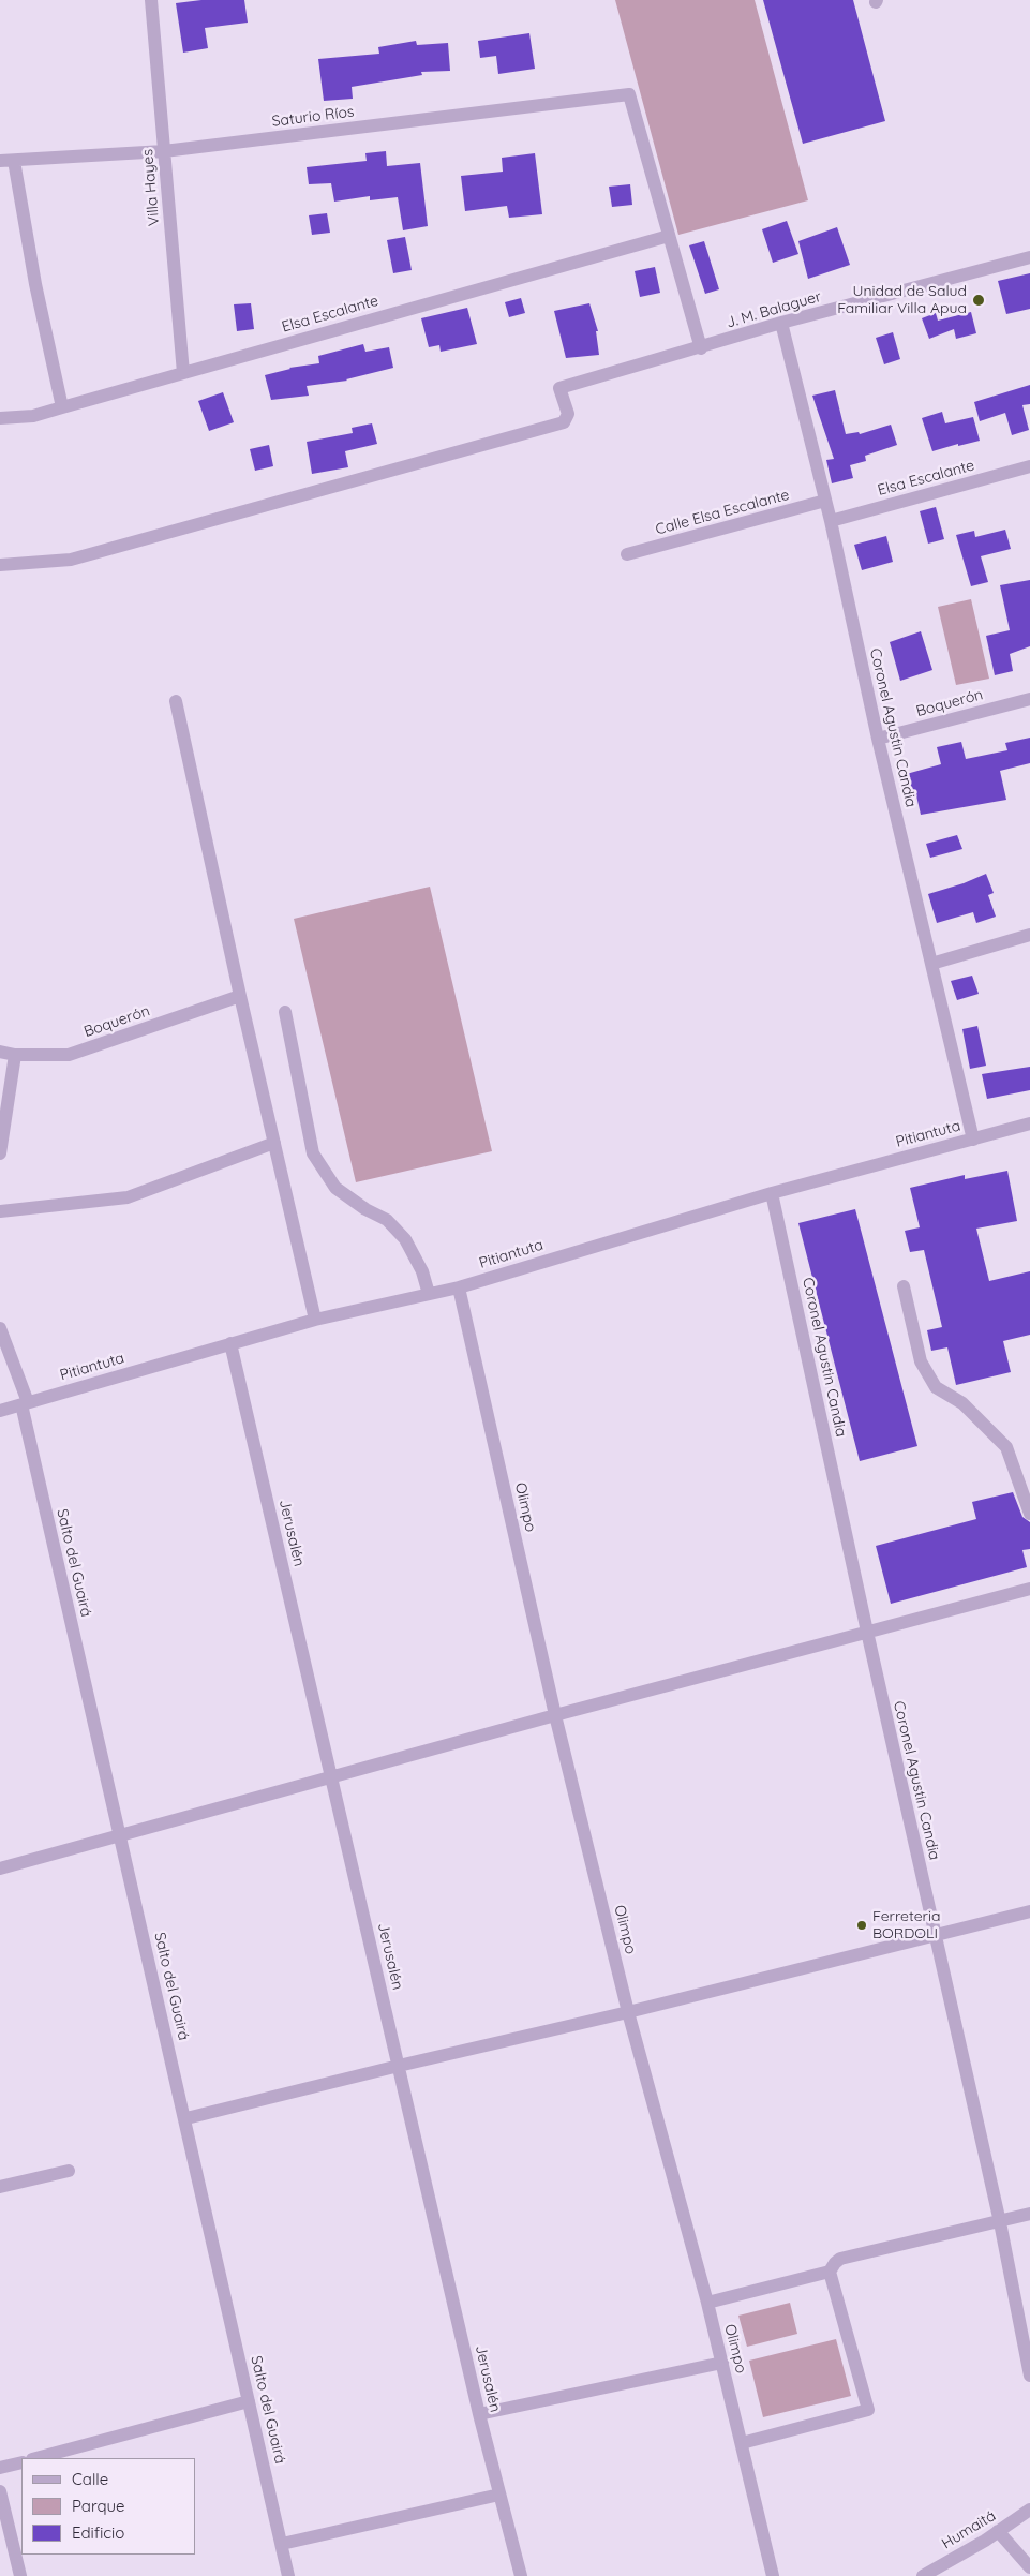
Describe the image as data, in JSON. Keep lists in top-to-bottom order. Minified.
{"streets":{"street":["Saturio Ríos","Villa Hayes","J. M. Balaguer","Elsa Escalante","Calle Elsa Escalante","Boquerón","Coronel Agustin Candia","Pitiantuta","Olimpo","Jerusalén","Salto del Guairá","Humaitá"]},"crossings":[["Saturio Ríos","Villa Hayes"],["Saturio Ríos","Elsa Escalante"],["Villa Hayes","Elsa Escalante"],["J. M. Balaguer","Coronel Agustin Candia"],["Elsa Escalante","Coronel Agustin Candia"],["Calle Elsa Escalante","Coronel Agustin Candia"],["Boquerón","Coronel Agustin Candia"],["Coronel Agustin Candia","Pitiantuta"],["Pitiantuta","Olimpo"],["Pitiantuta","Jerusalén"],["Pitiantuta","Salto del Guairá"]],"places":["Unidad de Salud Familiar Villa Apua","Ferreteria BORDOLI"],"legend":["Calle","Parque","Edificio"]}
